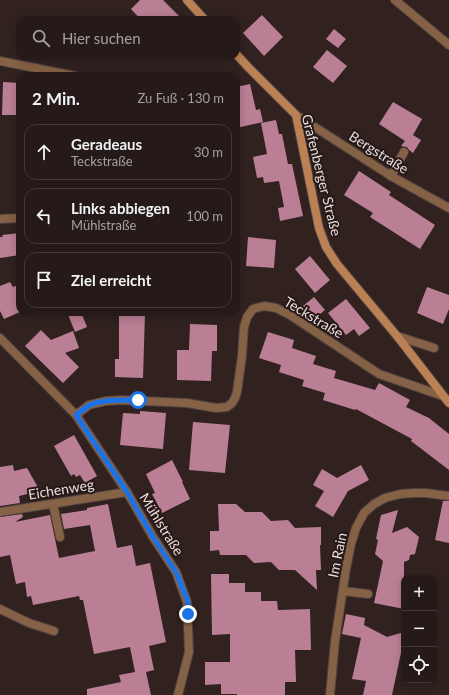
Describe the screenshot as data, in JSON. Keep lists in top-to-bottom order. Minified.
{"streets":{"street":["Bergstraße","Grafenberger Straße","Teckstraße","Eichenweg","Mühlstraße","Im Rain"]},"crossings":[["Bergstraße","Grafenberger Straße"],["Grafenberger Straße","Teckstraße"],["Teckstraße","Mühlstraße"],["Eichenweg","Mühlstraße"]],"page":{"search":"Hier suchen","heading":["2 Min.","Zu Fuß · 130 m"],"list":[["Geradeaus","Teckstraße","30 m"],["Links abbiegen","Mühlstraße","100 m"],"Ziel erreicht"],"map_buttons":["+","−"]}}
